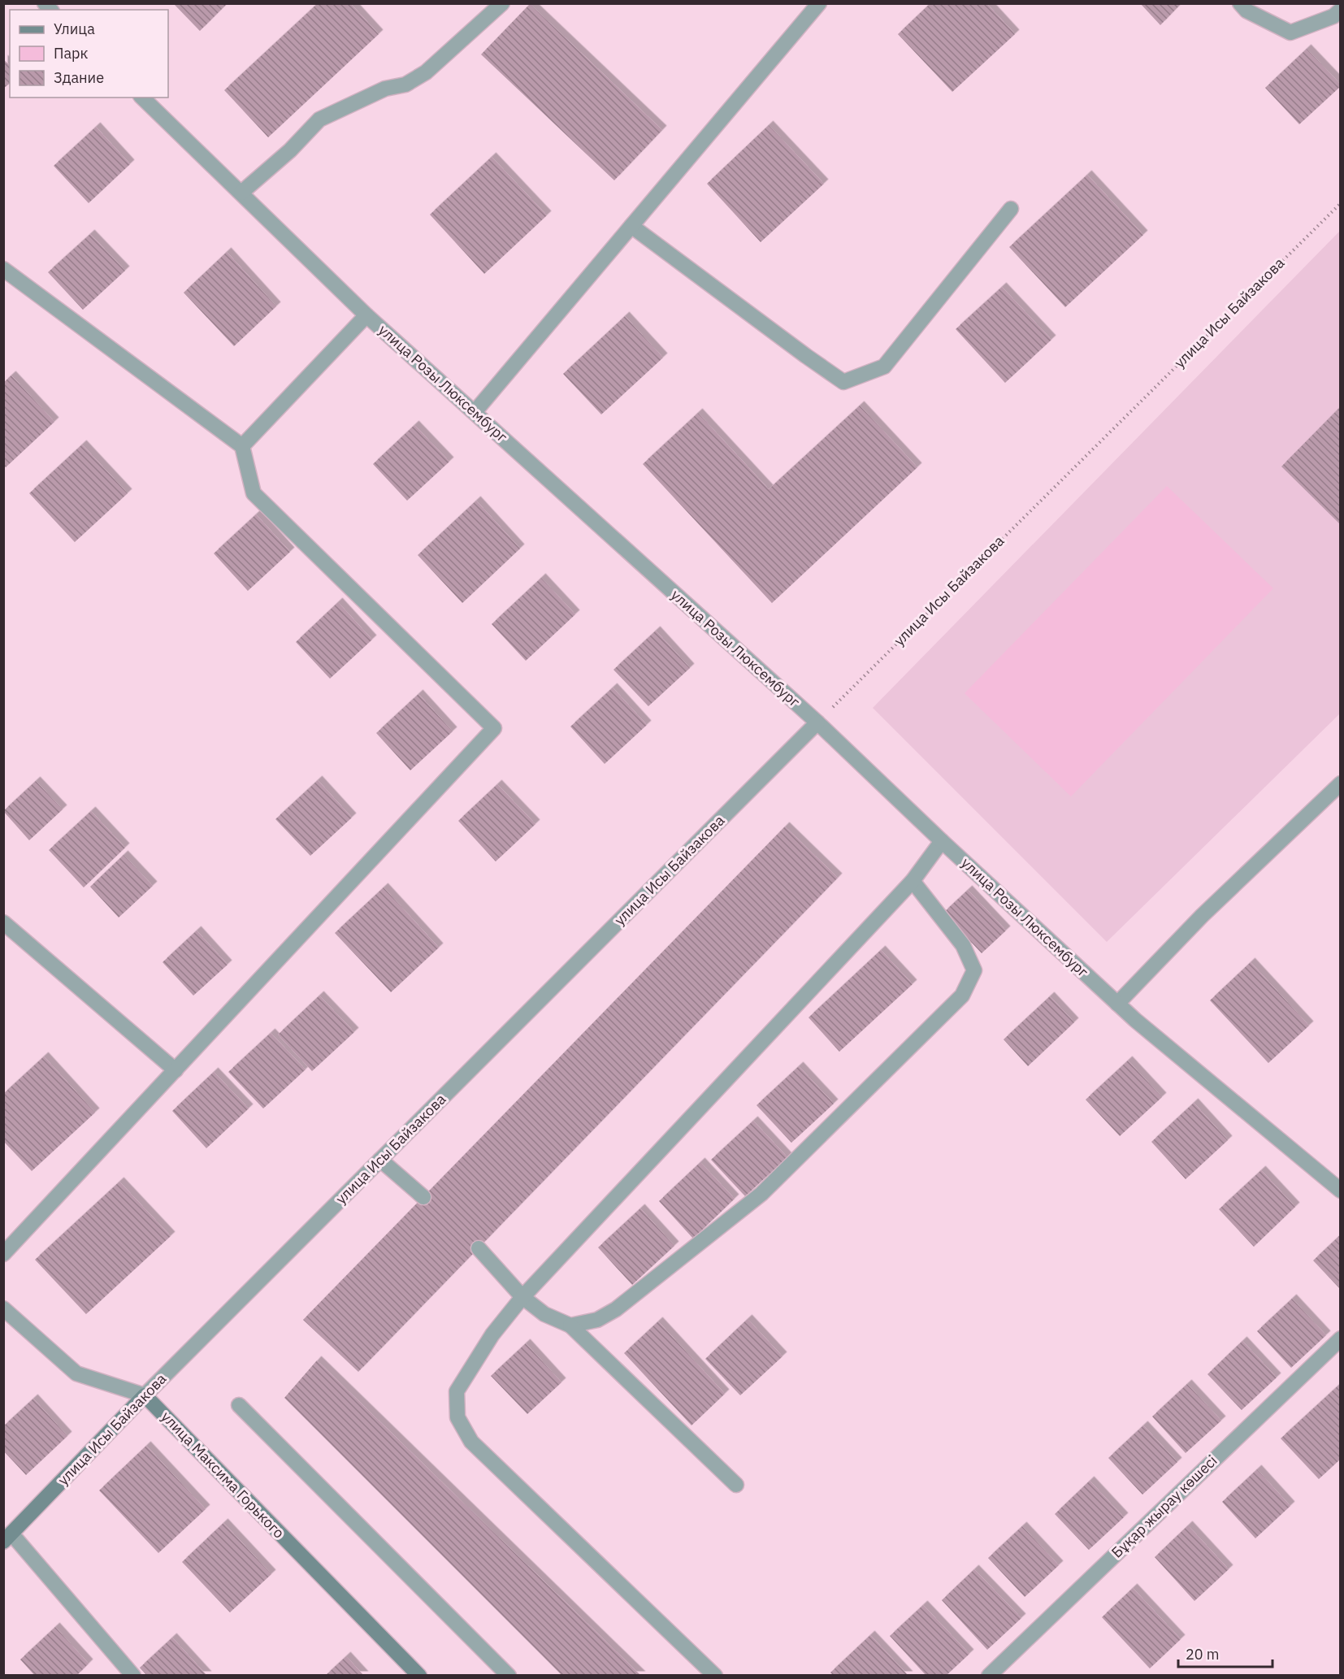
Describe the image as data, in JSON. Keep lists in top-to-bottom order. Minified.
{"streets":{"street":["улица Исы Байзакова","улица Розы Люксембург","улица Максима Горького","Бұқар жырау көшесі"]},"crossings":[["улица Исы Байзакова","улица Розы Люксембург"],["улица Исы Байзакова","улица Максима Горького"]],"legend":["Улица","Парк","Здание"],"scale_bar":"20 m"}
